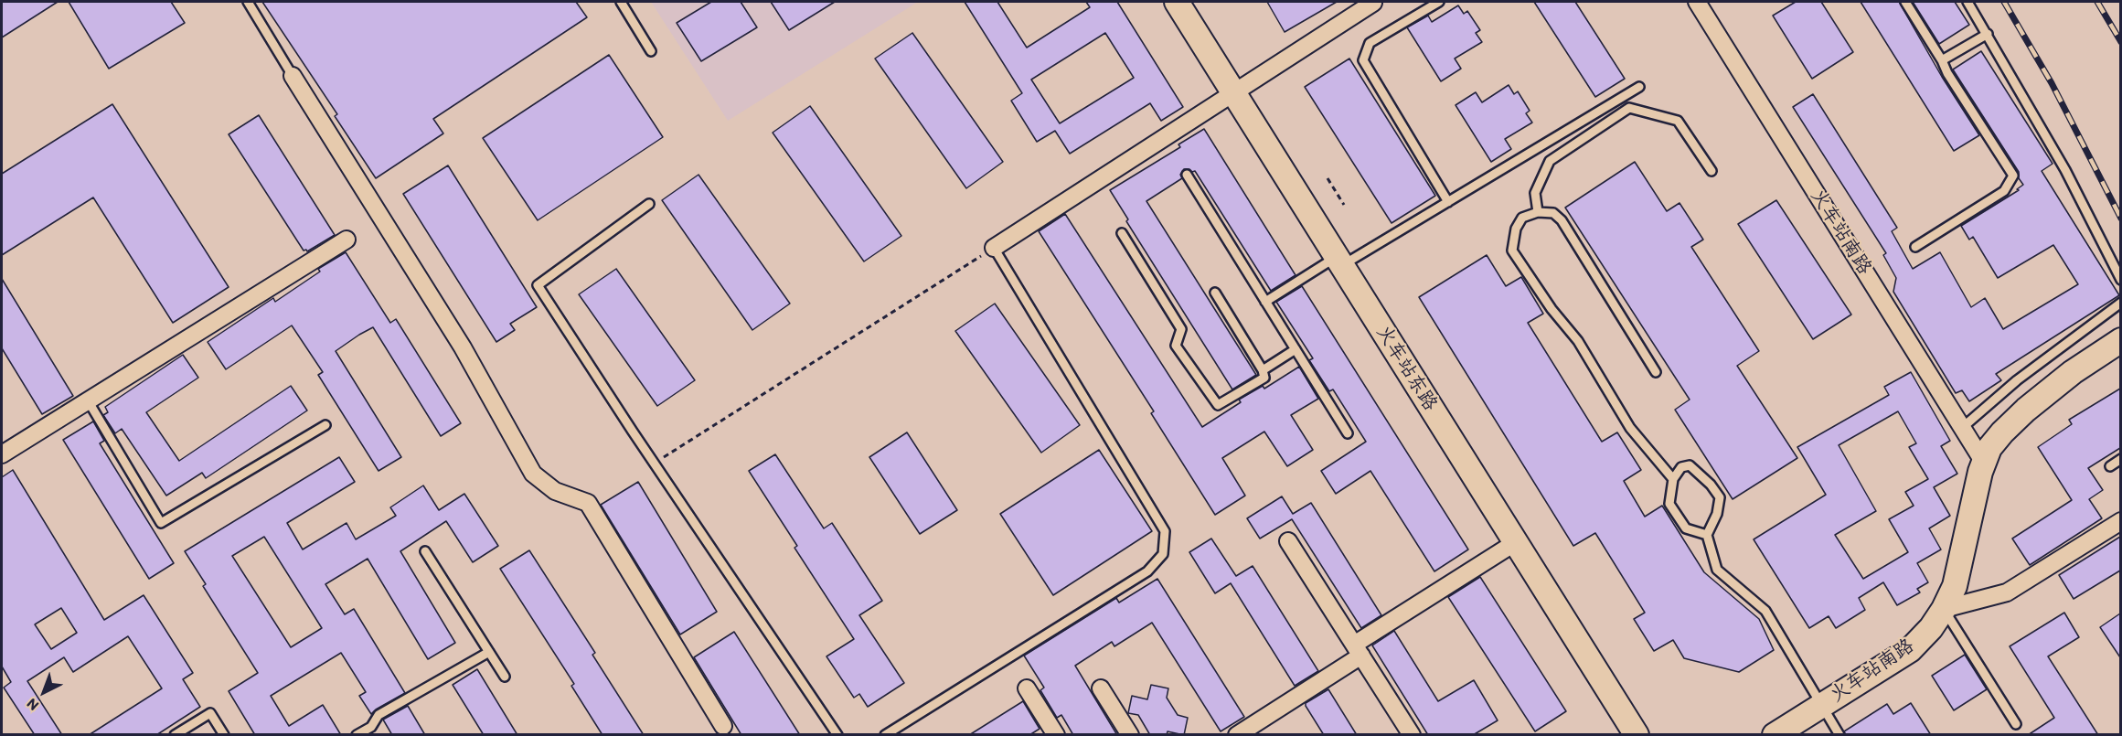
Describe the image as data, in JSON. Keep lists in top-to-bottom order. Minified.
{"streets":{"main road":["火车站南路","火车站东路"]},"north":"bottom left"}
